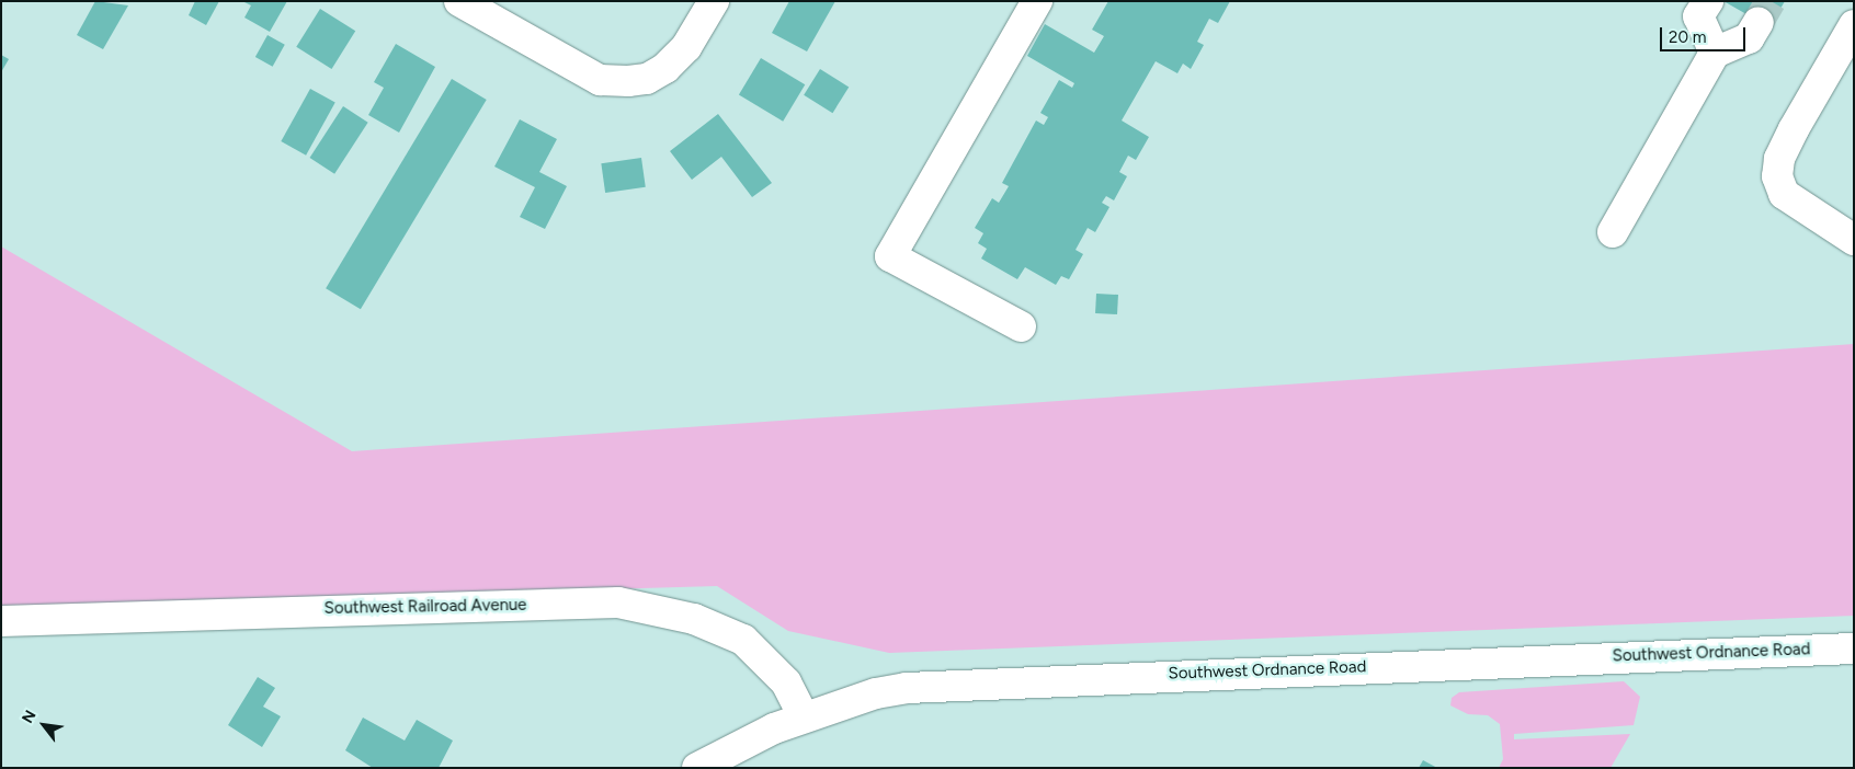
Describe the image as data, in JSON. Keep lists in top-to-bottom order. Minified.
{"streets":{"street":["Southwest Railroad Avenue","Southwest Ordnance Road"]},"crossings":[["Southwest Railroad Avenue","Southwest Ordnance Road"]],"scale_bar":"20 m","north":"top left"}
